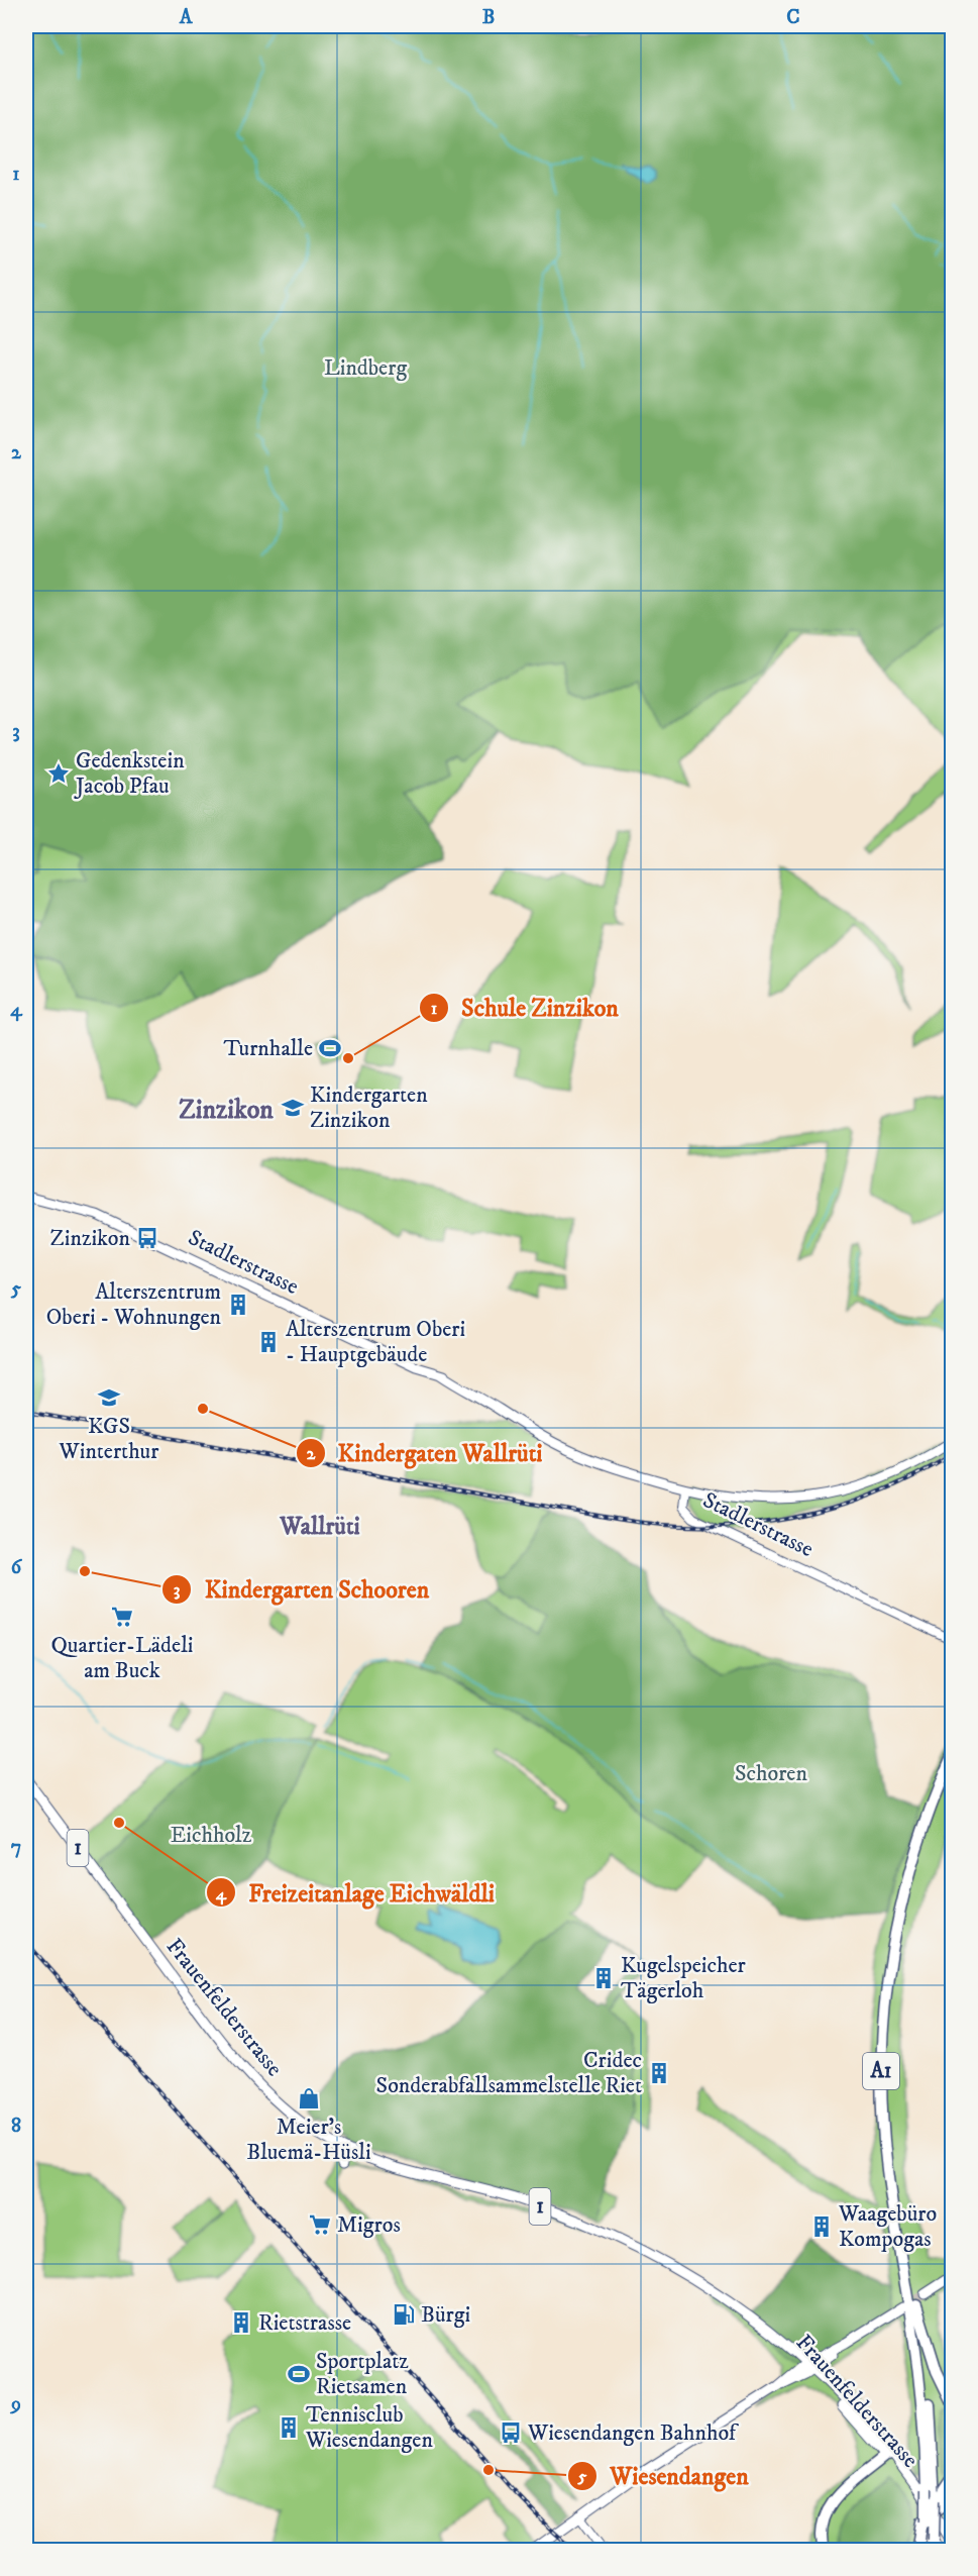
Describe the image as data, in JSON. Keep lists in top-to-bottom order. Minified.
{"streets":{"highway":["A1"],"main road":["Stadlerstrasse","1","Frauenfelderstrasse"]},"districts":["Zinzikon","Wallrüti"],"parks":["Lindberg","Schoren","Eichholz"],"places":{"place":["Gedenkstein Jacob Pfau"],"sports":["Turnhalle","Sportplatz Rietsamen"],"other":["Schule Zinzikon","Kindergaten Wallrüti","Kindergarten Schooren","Freizeitanlage Eichwäldli","Wiesendangen"],"school or university":["Kindergarten Zinzikon","KGS Winterthur"],"bus stop":["Zinzikon","Wiesendangen Bahnhof"],"building":["Alterszentrum Oberi - Wohnungen","Alterszentrum Oberi - Hauptgebäude","Kugelspeicher Tägerloh","Cridec Sonderabfallsammelstelle Riet","Waagebüro Kompogas","Rietstrasse","Tennisclub Wiesendangen"],"supermarket":["Quartier-Lädeli am Buck","Migros"],"shop":["Meier's Bluemä-Hüsli"],"fuel station":["Bürgi"]},"grid":{"columns":["A","B","C"],"rows":["1","2","3","4","5","6","7","8","9"]}}
